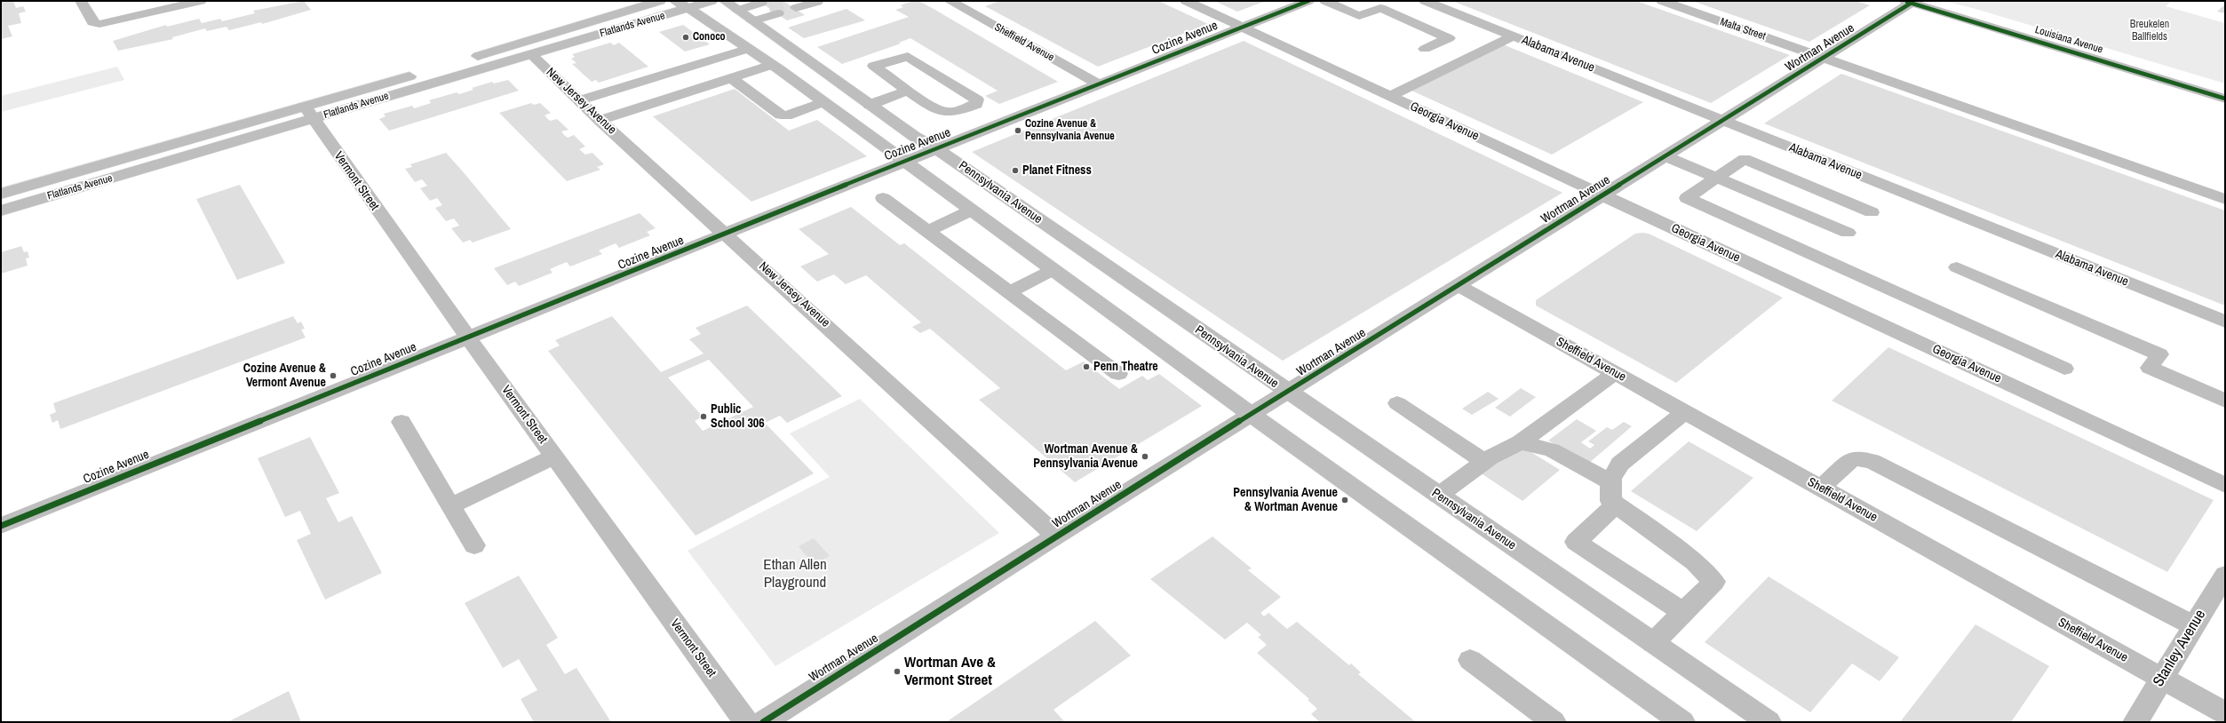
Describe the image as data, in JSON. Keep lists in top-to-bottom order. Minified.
{"streets":{"street":["Flatlands Avenue","Malta Street","Cozine Avenue","Louisiana Avenue","Sheffield Avenue","Wortman Avenue","Alabama Avenue","New Jersey Avenue","Georgia Avenue","Vermont Street","Pennsylvania Avenue","Stanley Avenue"]},"crossings":[["Flatlands Avenue","New Jersey Avenue"],["Flatlands Avenue","Vermont Street"],["Malta Street","Wortman Avenue"],["Cozine Avenue","Sheffield Avenue"],["Cozine Avenue","New Jersey Avenue"],["Cozine Avenue","Georgia Avenue"],["Cozine Avenue","Vermont Street"],["Cozine Avenue","Pennsylvania Avenue"],["Louisiana Avenue","Wortman Avenue"],["Sheffield Avenue","Wortman Avenue"],["Sheffield Avenue","Stanley Avenue"],["Wortman Avenue","Alabama Avenue"],["Wortman Avenue","New Jersey Avenue"],["Wortman Avenue","Georgia Avenue"],["Wortman Avenue","Pennsylvania Avenue"]],"parks":["Breukelen Ballfields","Ethan Allen Playground"],"places":["Conoco","Cozine Avenue & Pennsylvania Avenue","Planet Fitness","Penn Theatre","Cozine Avenue & Vermont Avenue","Public School 306","Wortman Avenue & Pennsylvania Avenue","Pennsylvania Avenue & Wortman Avenue","Wortman Ave & Vermont Street"]}
